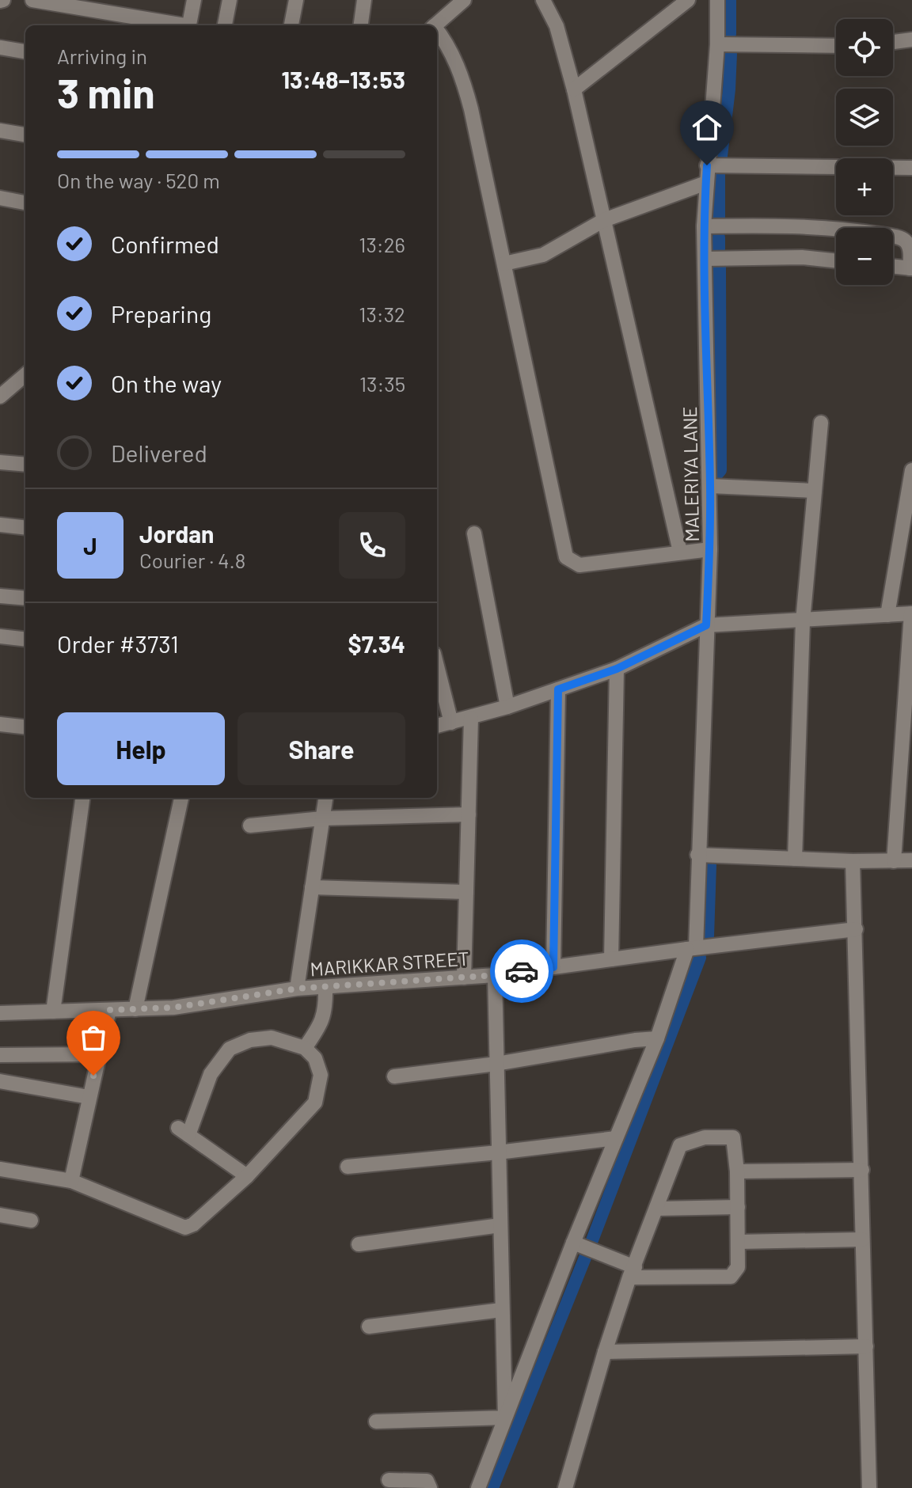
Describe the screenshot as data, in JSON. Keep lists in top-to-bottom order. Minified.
{"streets":{"street":["MALERIYA LANE","MARIKKAR STREET"]},"crossings":[["MALERIYA LANE","MARIKKAR STREET"]],"page":{"map_buttons":["+","−"],"heading":["3 min","Arriving in","13:48–13:53"],"panel":["Jordan","Courier · 4.8","Order #3731","$7.34"],"bar":"On the way · 520 m","list":[["Confirmed","13:26"],["Preparing","13:32"],["On the way","13:35"],"Delivered"],"round":"J","buttons":["Help","Share"]}}
